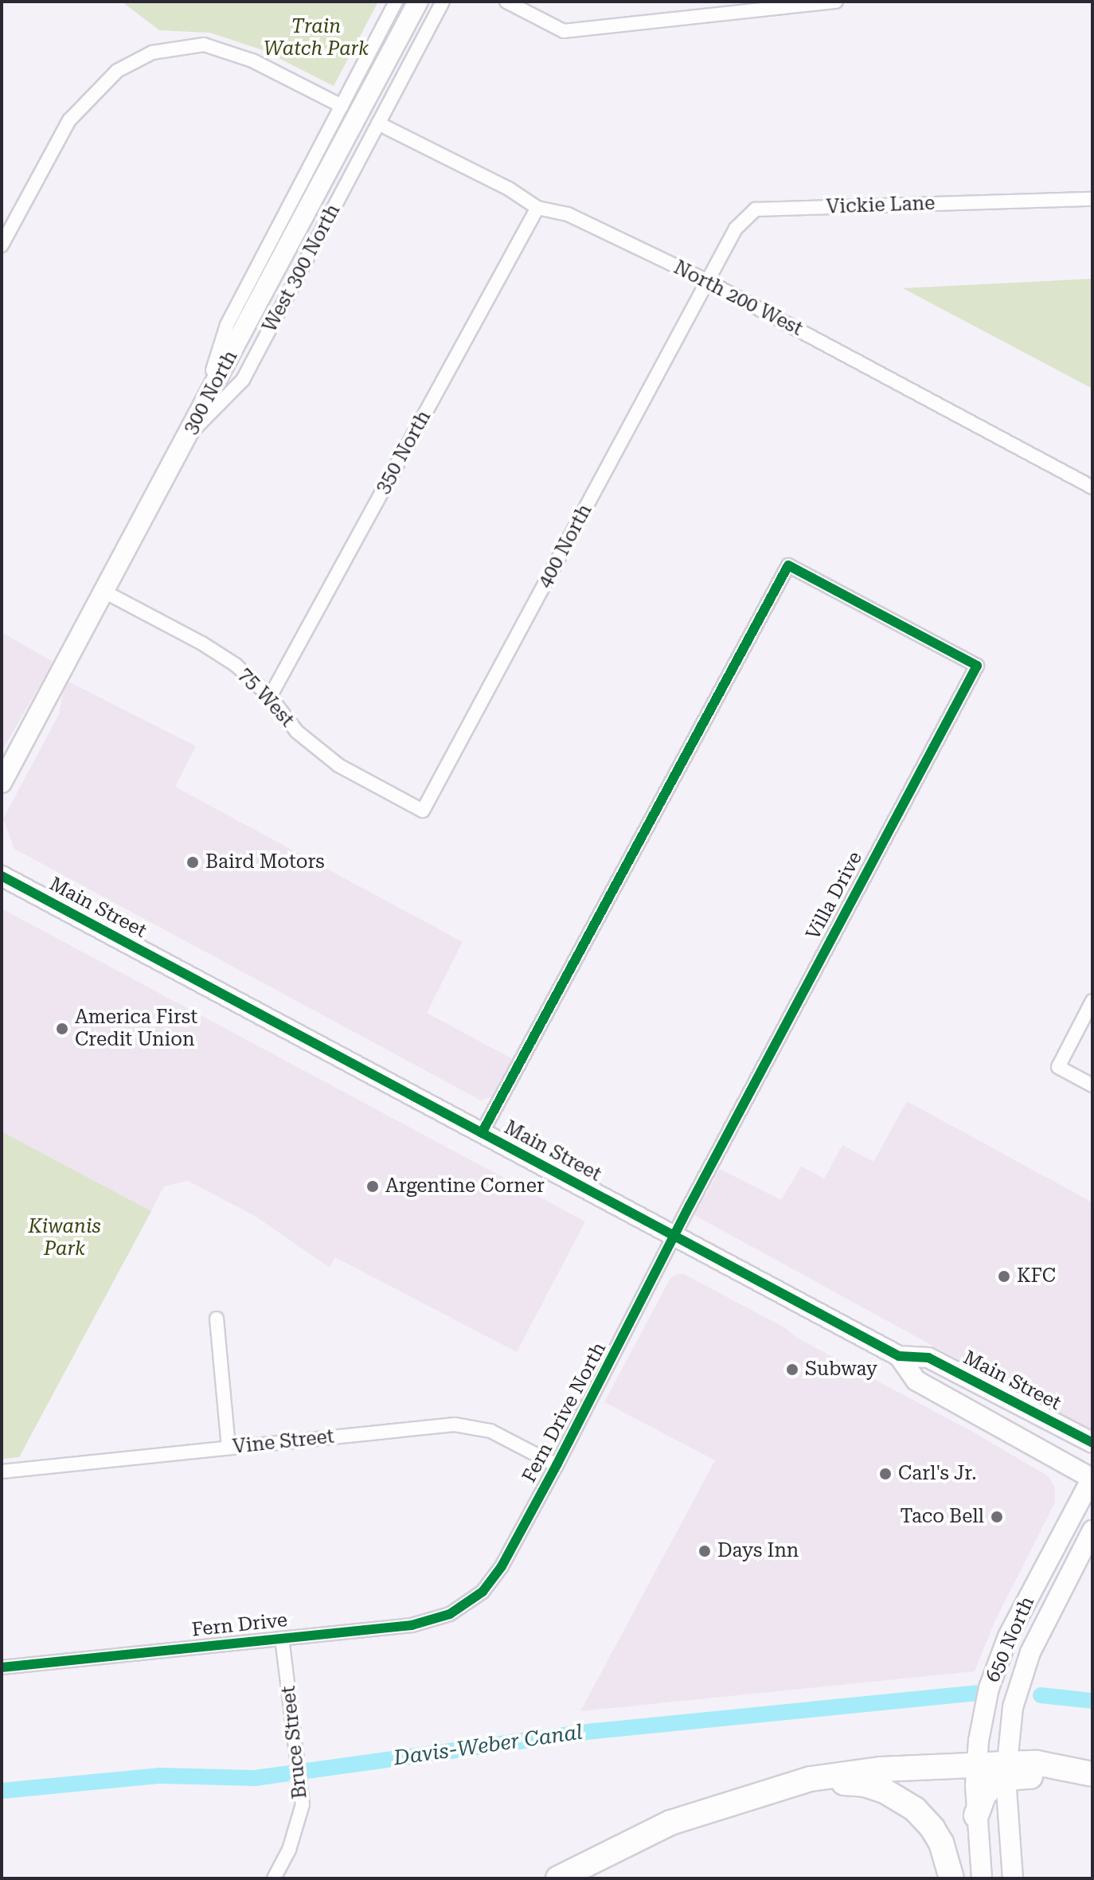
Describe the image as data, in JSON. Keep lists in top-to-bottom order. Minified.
{"streets":{"main road":["300 North","Main Street","650 North"],"street":["Vickie Lane","West 300 North","North 200 West","350 North","400 North","75 West","Villa Drive","Fern Drive North","Vine Street","Fern Drive","Bruce Street"]},"crossings":[["Vickie Lane","North 200 West"],["Vickie Lane","400 North"],["West 300 North","North 200 West"],["West 300 North","300 North"],["North 200 West","350 North"],["North 200 West","400 North"],["300 North","75 West"],["350 North","75 West"],["400 North","75 West"],["Villa Drive","Main Street"],["Villa Drive","Fern Drive North"],["Main Street","Fern Drive North"],["Main Street","650 North"],["Fern Drive North","Vine Street"],["Fern Drive North","Fern Drive"],["Fern Drive","Bruce Street"]],"water":["Davis-Weber Canal"],"parks":["Train Watch Park","Kiwanis Park"],"places":["Baird Motors","America First Credit Union","Argentine Corner","KFC","Subway","Carl's Jr.","Taco Bell","Days Inn"]}
